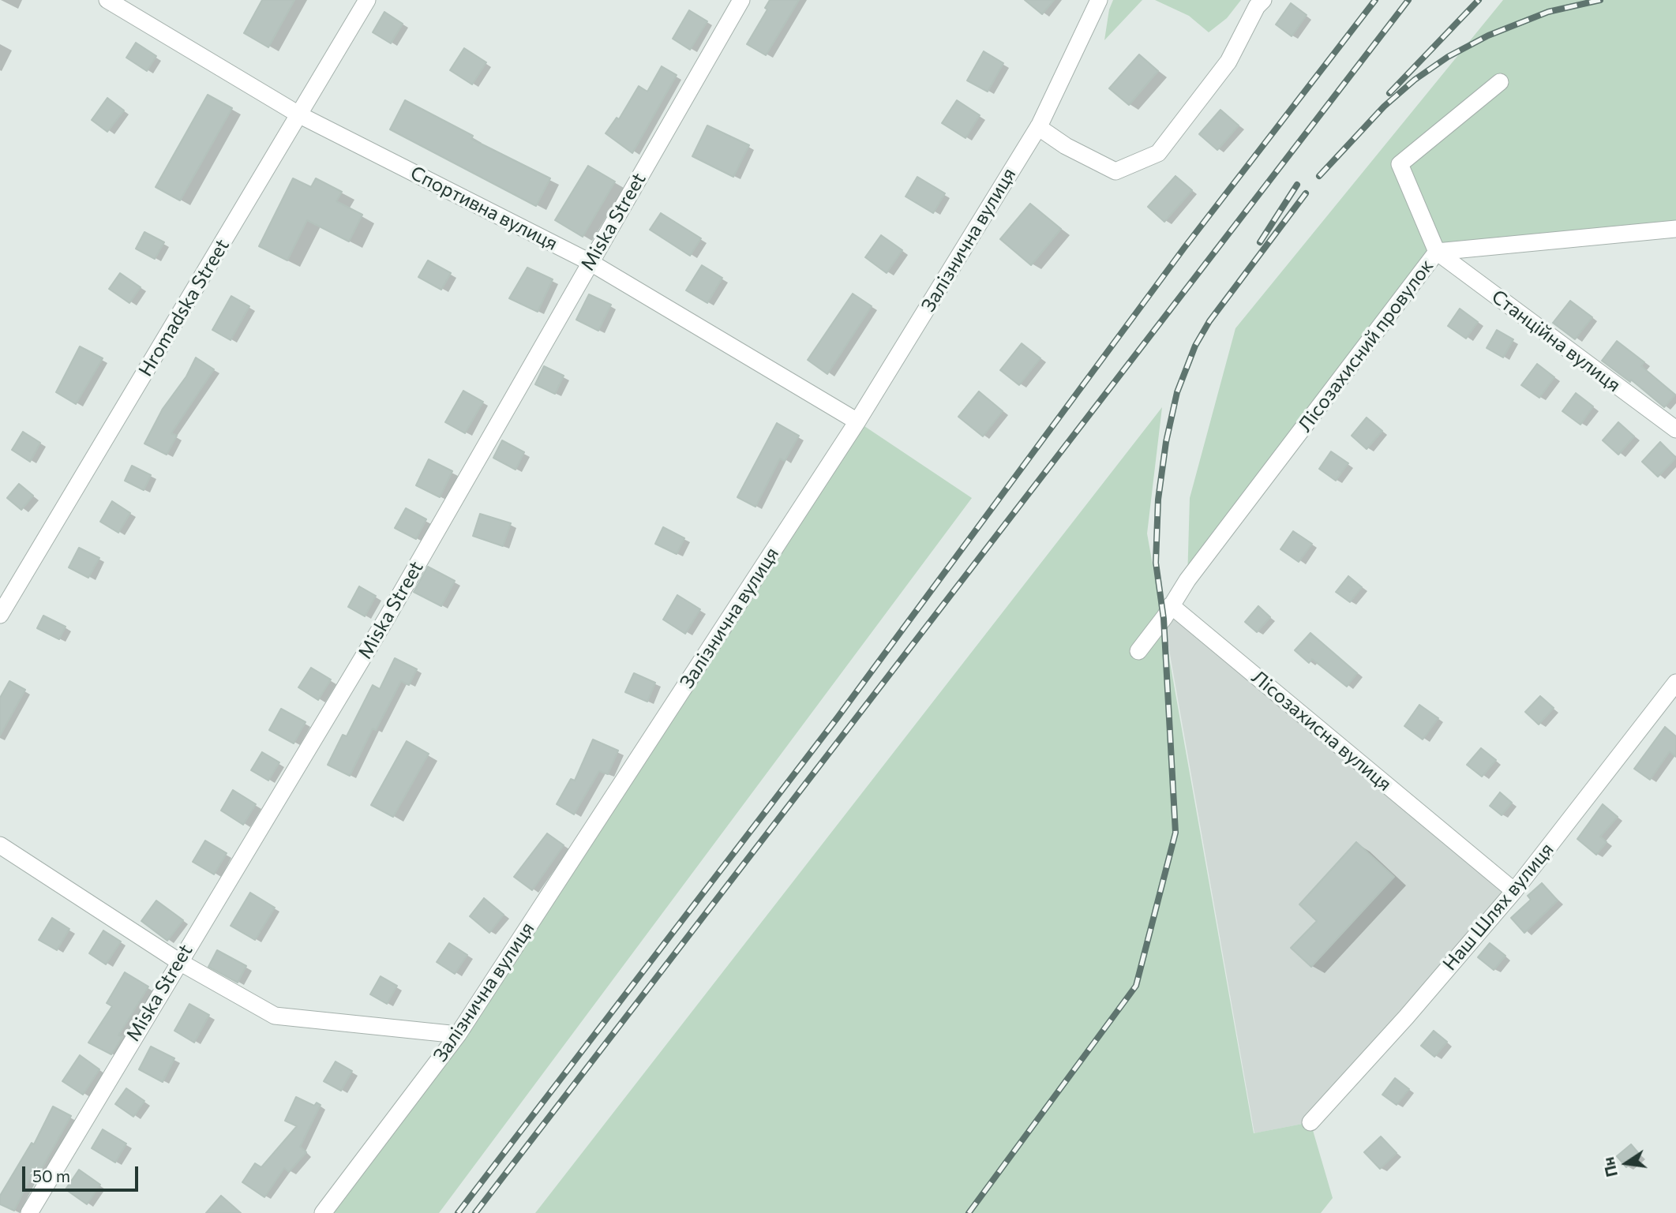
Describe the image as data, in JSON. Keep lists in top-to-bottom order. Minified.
{"streets":{"street":["Спортивна вулиця","Miska Street","Залізнична вулиця","Hromadska Street","Станційна вулиця","Лісозахисний провулок","Лісозахисна вулиця","Наш Шлях вулиця"]},"crossings":[["Спортивна вулиця","Miska Street"],["Спортивна вулиця","Залізнична вулиця"],["Спортивна вулиця","Hromadska Street"],["Станційна вулиця","Лісозахисний провулок"],["Лісозахисний провулок","Лісозахисна вулиця"],["Лісозахисна вулиця","Наш Шлях вулиця"]],"scale_bar":"50 m","north":"left"}
